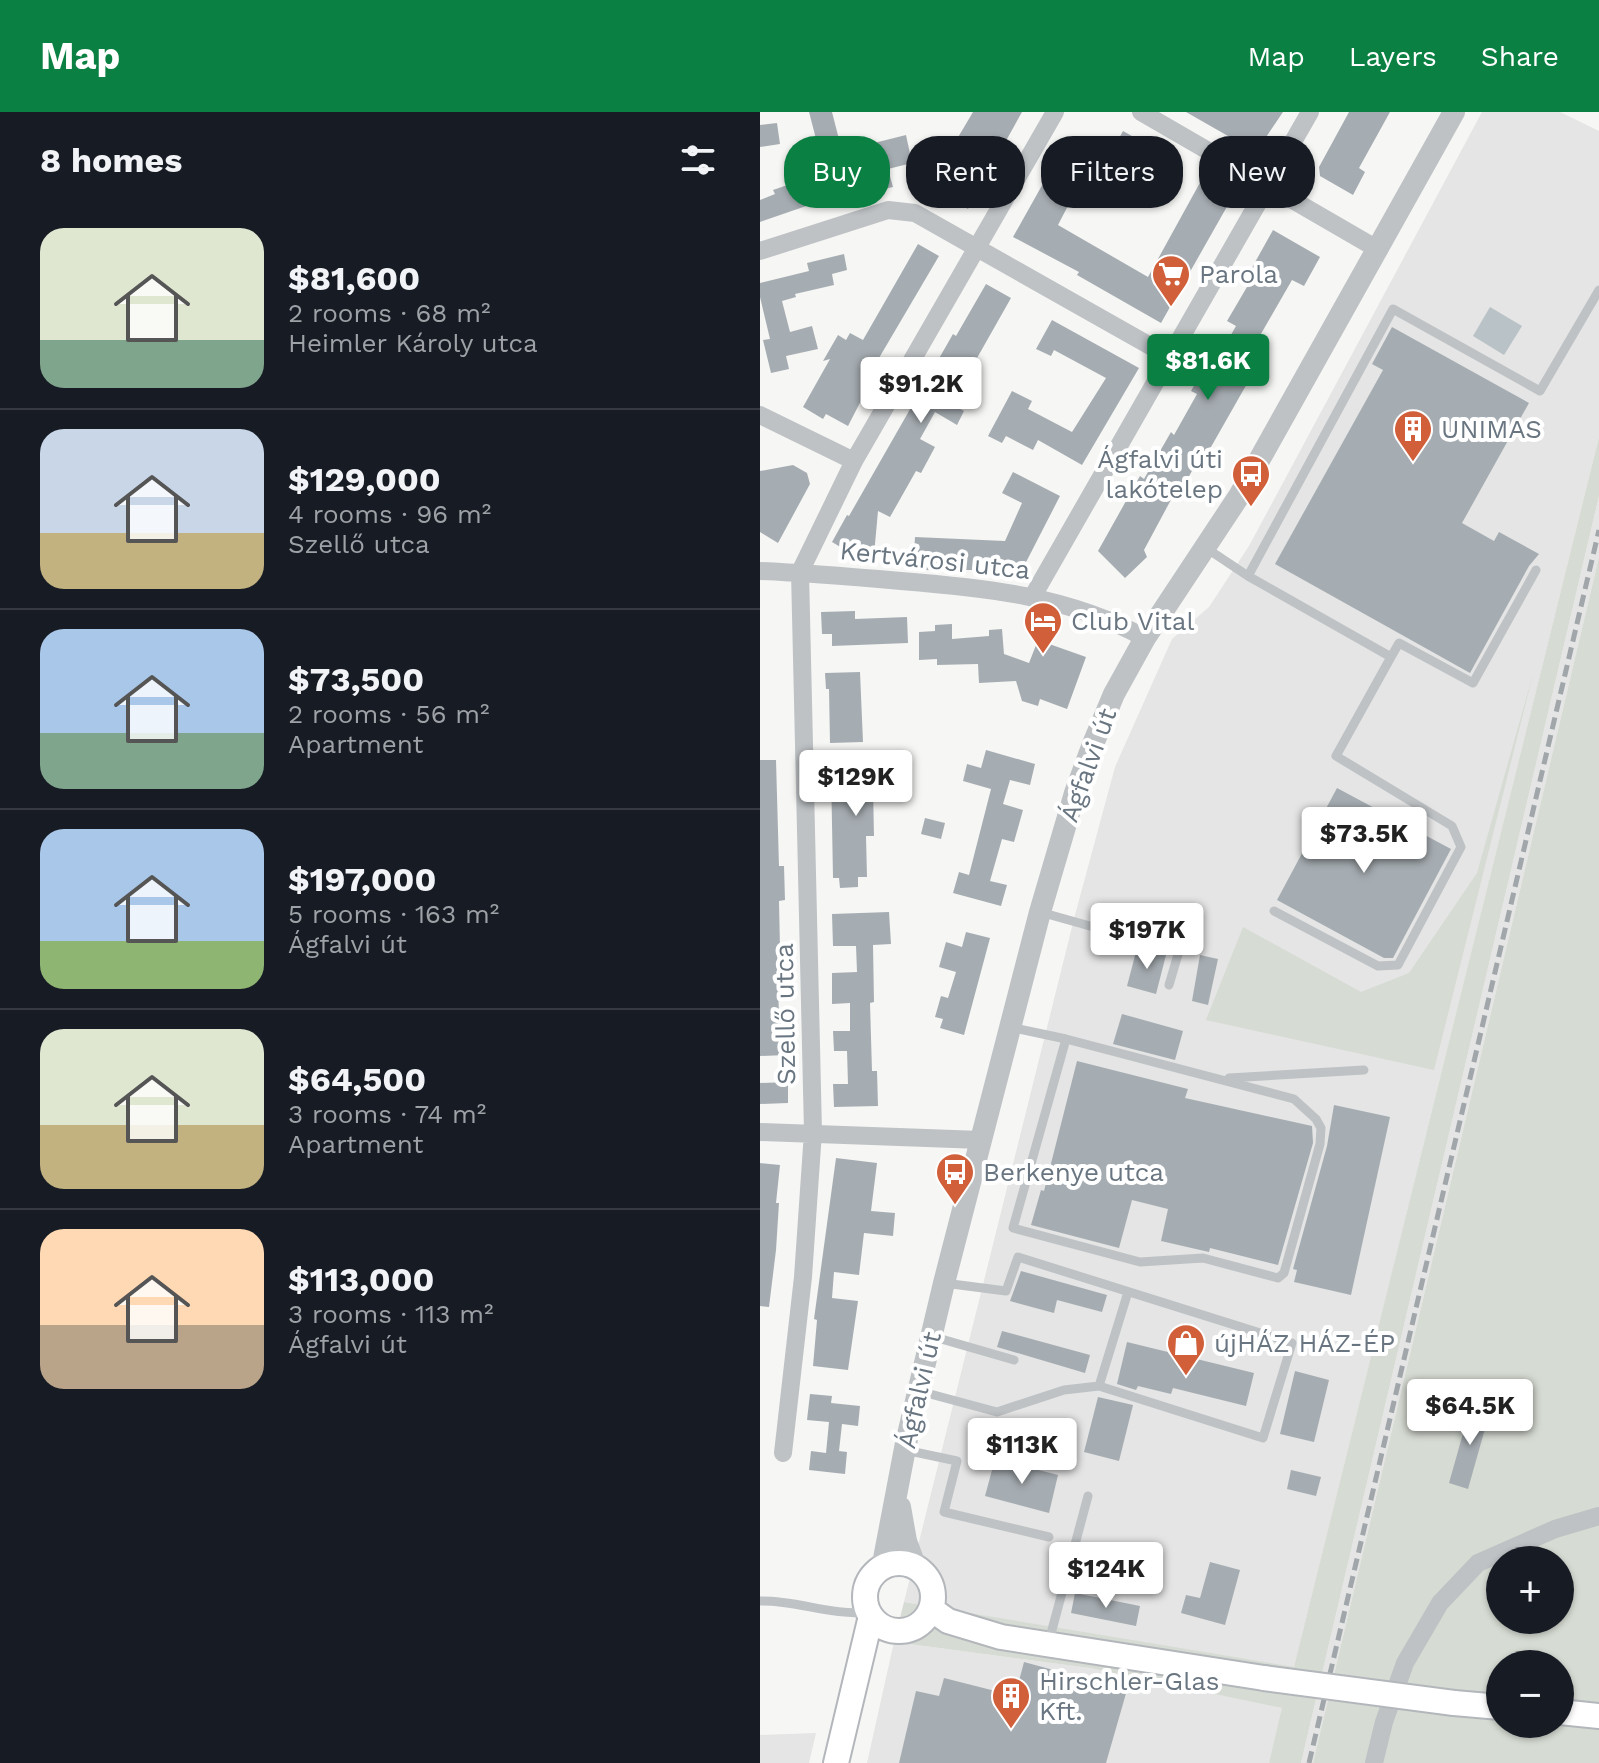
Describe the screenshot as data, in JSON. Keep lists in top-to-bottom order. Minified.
{"streets":{"street":["Kertvárosi utca","Ágfalvi út","Szellő utca"]},"crossings":[["Kertvárosi utca","Ágfalvi út"],["Kertvárosi utca","Szellő utca"]],"places":{"supermarket":["Parola"],"building":["UNIMAS","Hirschler-Glas Kft."],"bus stop":["Ágfalvi úti lakótelep","Berkenye utca"],"hotel":["Club Vital"],"shop":["újHÁZ HÁZ-ÉP"]},"page":{"header":"Map","nav":["Map","Layers","Share"],"heading":"8 homes","chip":["Buy","Rent","Filters","New"],"list":[{"name":"$81,600","note":"2 rooms · 68 m² · Heimler Károly utca"},{"name":"$129,000","note":"4 rooms · 96 m² · Szellő utca"},{"name":"$73,500","note":"2 rooms · 56 m² · Apartment"},{"name":"$197,000","note":"5 rooms · 163 m² · Ágfalvi út"},{"name":"$64,500","note":"3 rooms · 74 m² · Apartment"},{"name":"$113,000","note":"3 rooms · 113 m² · Ágfalvi út"}],"price":["$81.6K","$91.2K","$129K","$73.5K","$197K","$64.5K","$113K","$124K"],"map_buttons":["+","−"]}}
